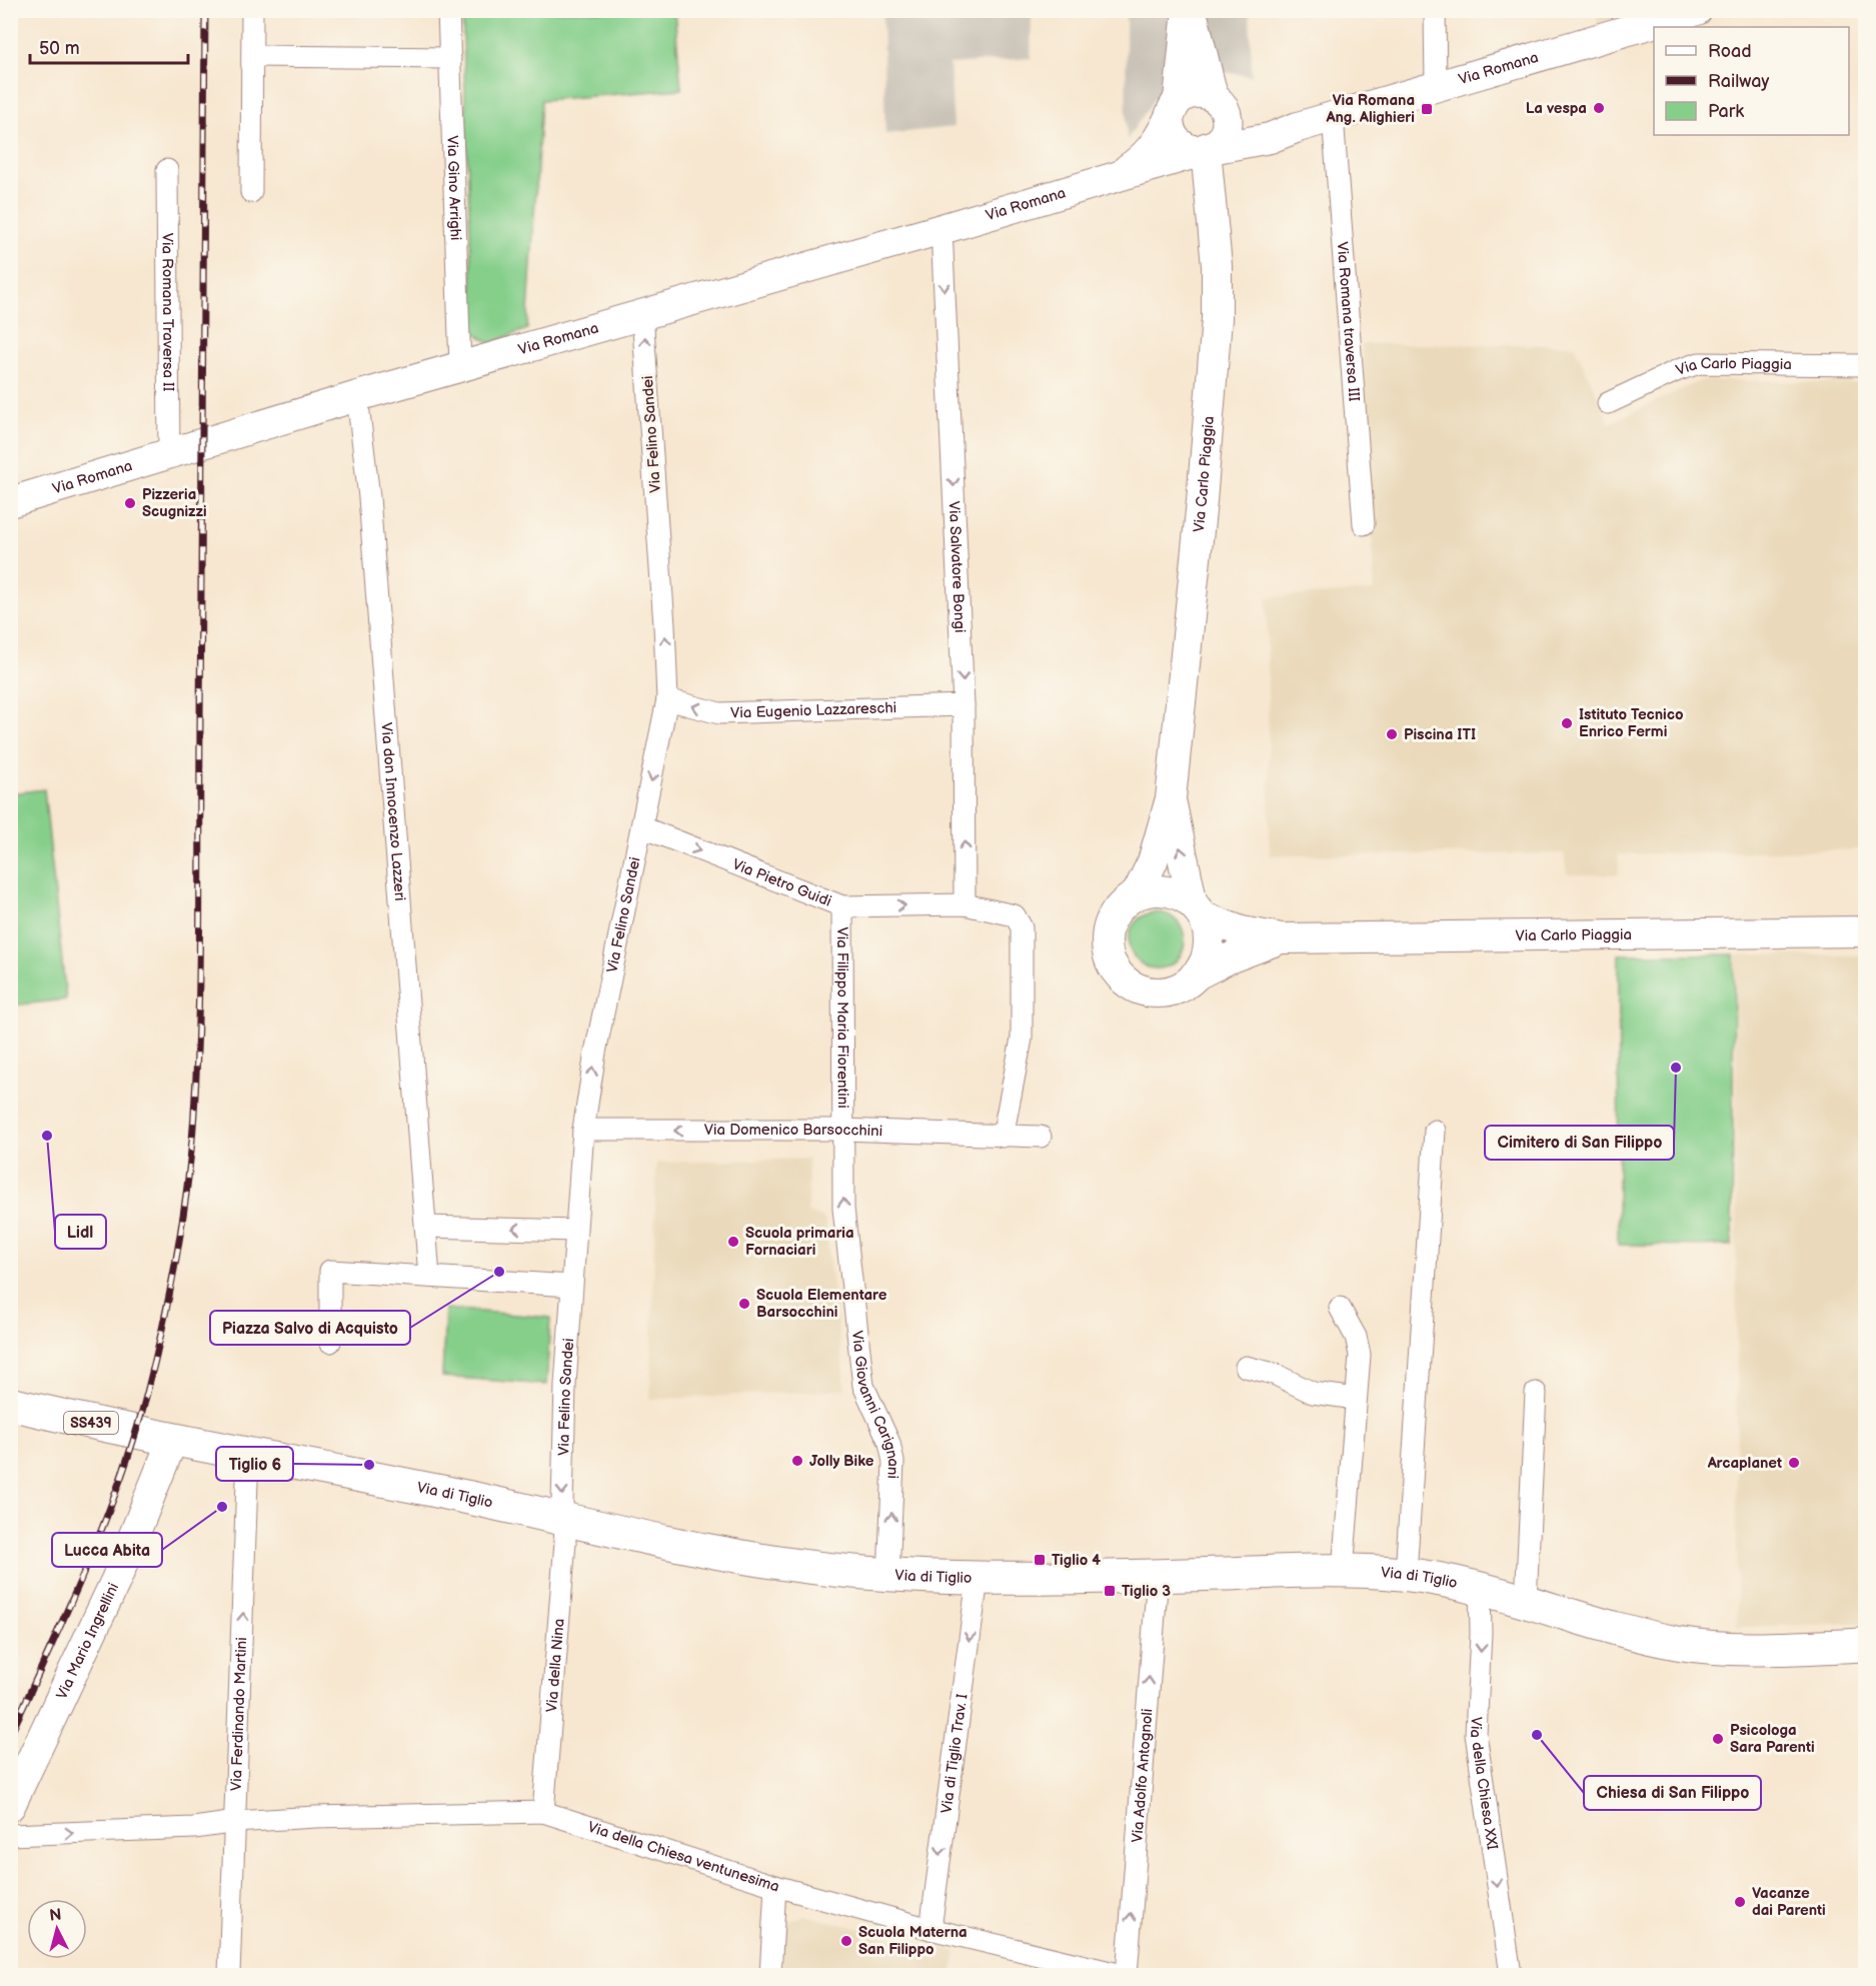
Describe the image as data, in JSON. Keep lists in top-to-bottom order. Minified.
{"streets":{"main road":["SS439","Via di Tiglio"],"street":["Via Romana","Via Gino Arrighi","Via Romana Traversa II","Via Romana traversa III","Via Carlo Piaggia","Via Felino Sandei","Via Salvatore Bongi","Via Eugenio Lazzareschi","Via don Innocenzo Lazzeri","Via Pietro Guidi","Via Filippo Maria Fiorentini","Via Domenico Barsocchini","Via Giovanni Carignani","Via Mario Ingrellini","Via della Nina","Via Ferdinando Martini","Via di Tiglio Trav. I","Via Adolfo Antognoli","Via della Chiesa XXI","Via della Chiesa ventunesima"]},"crossings":[["Via Romana","Via Gino Arrighi"],["Via Romana","Via Romana Traversa II"],["Via Romana","Via Romana traversa III"],["Via Romana","Via Carlo Piaggia"],["Via Romana","Via Felino Sandei"],["Via Romana","Via Salvatore Bongi"],["Via Romana","Via don Innocenzo Lazzeri"],["Via Felino Sandei","Via Eugenio Lazzareschi"],["Via Felino Sandei","Via Pietro Guidi"],["Via Felino Sandei","Via Domenico Barsocchini"],["Via Felino Sandei","Via di Tiglio"],["Via Felino Sandei","Via della Nina"],["Via Salvatore Bongi","Via Eugenio Lazzareschi"],["Via Salvatore Bongi","Via Pietro Guidi"],["Via Pietro Guidi","Via Filippo Maria Fiorentini"],["Via Filippo Maria Fiorentini","Via Domenico Barsocchini"],["Via Filippo Maria Fiorentini","Via Giovanni Carignani"],["Via Domenico Barsocchini","Via Giovanni Carignani"],["Via Giovanni Carignani","Via di Tiglio"],["Via di Tiglio","Via Mario Ingrellini"],["Via di Tiglio","Via della Nina"],["Via di Tiglio","Via Ferdinando Martini"],["Via di Tiglio","Via di Tiglio Trav. I"],["Via di Tiglio","Via Adolfo Antognoli"],["Via di Tiglio","Via della Chiesa XXI"],["Via della Nina","Via della Chiesa ventunesima"],["Via Ferdinando Martini","Via della Chiesa ventunesima"],["Via di Tiglio Trav. I","Via della Chiesa ventunesima"],["Via Adolfo Antognoli","Via della Chiesa ventunesima"]],"one_way":["Via Eugenio Lazzareschi","Via Pietro Guidi","Via Domenico Barsocchini","Via Giovanni Carignani","Via Ferdinando Martini","Via di Tiglio Trav. I","Via Adolfo Antognoli","Via della Chiesa XXI"],"places":{"other":["La vespa","Pizzeria Scugnizzi","Istituto Tecnico Enrico Fermi","Piscina ITI","Cimitero di San Filippo","Lidl","Scuola primaria Fornaciari","Piazza Salvo di Acquisto","Scuola Elementare Barsocchini","Jolly Bike","Arcaplanet","Tiglio 6","Lucca Abita","Chiesa di San Filippo","Psicologa Sara Parenti","Vacanze dai Parenti","Scuola Materna San Filippo"],"transit":["Via Romana Ang. Alighieri","Tiglio 4","Tiglio 3"]},"legend":["Road","Railway","Park"],"scale_bar":"50 m","north":"top"}
